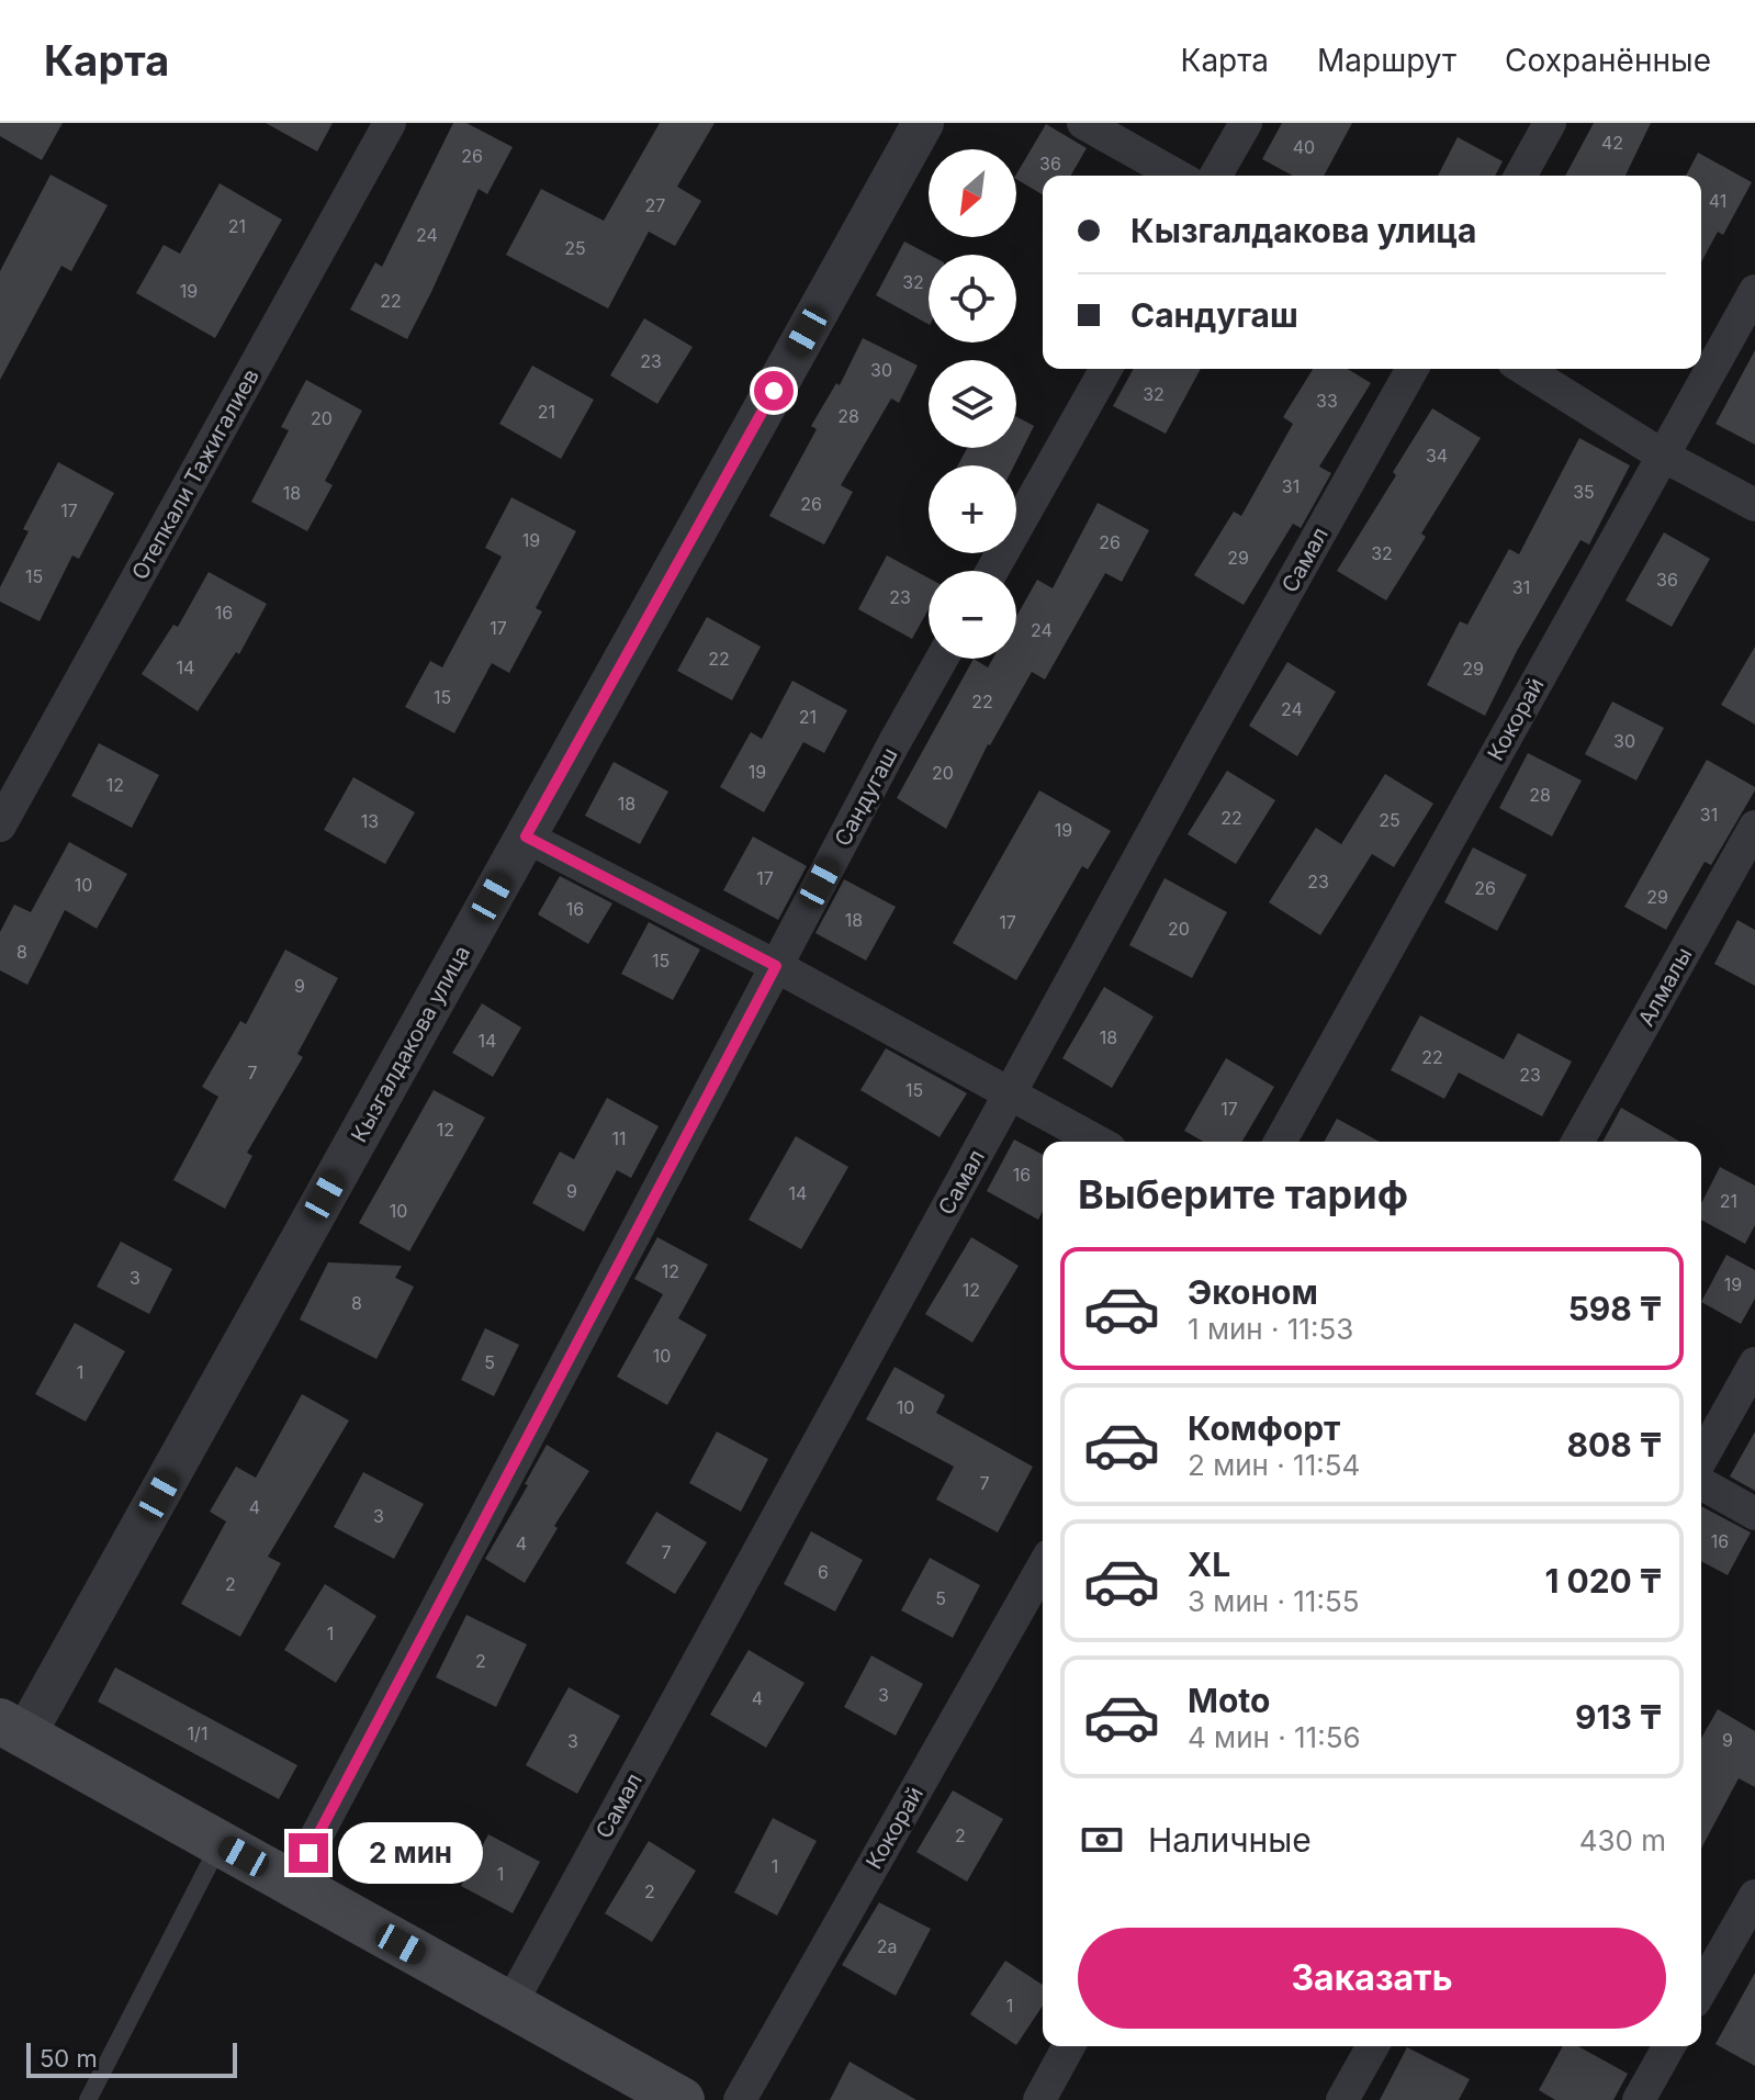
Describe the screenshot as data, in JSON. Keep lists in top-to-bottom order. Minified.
{"streets":{"street":["Отепкали Тажигалиев","Самал","Кокорай","Сандугаш","Алмалы","Кызгалдакова улица"]},"house_numbers":["42","40","26","36","41","27","21","24","25","32","19","22","23","30","32","33","21","28","20","34","31","35","18","26","17","19","26","32","29","15","36","31","23","16","17","24","22","14","29","15","22","24","21","30","19","20","12","28","18","31","22","25","13","19","17","23","10","26","29","16","18","17","20","8","15","9","18","14","22","7","23","15","17","12","11","16","9","14","21","10","12","3","19","12","8","10","5","1","10","7","4","3","16","4","7","6","2","5","1","2","3","4","1/1","9","3","2","1","1","2","2а","1"],"scale_bar":"50 m","north":"bottom left","page":{"header":"Карта","nav":["Карта","Маршрут","Сохранённые"],"map_buttons":["+","−"],"banner":["Кызгалдакова улица","Сандугаш"],"heading":"Выберите тариф","list":[{"name":"Эконом","note":"1 мин · 11:53","value":"598 ₸"},{"name":"Комфорт","note":"2 мин · 11:54","value":"808 ₸"},{"name":"XL","note":"3 мин · 11:55","value":"1 020 ₸"},{"name":"Moto","note":"4 мин · 11:56","value":"913 ₸"}],"pay":["Наличные","430 m"],"bubble":"2 мин","buttons":"Заказать","scale":"50 m"}}
